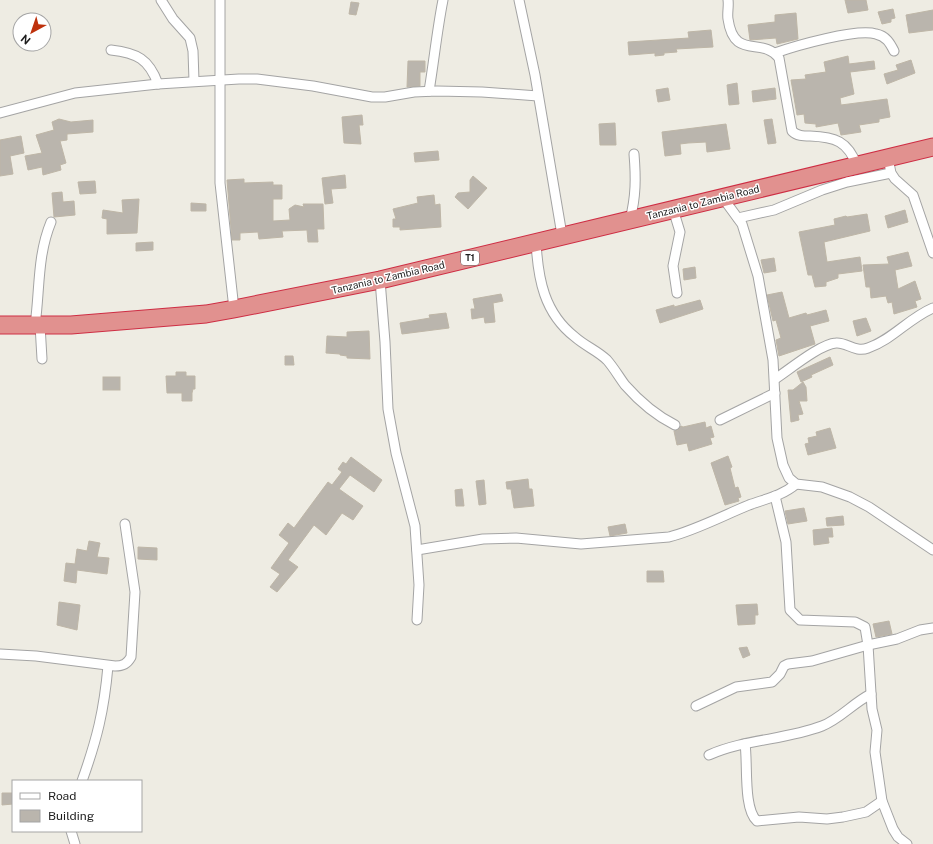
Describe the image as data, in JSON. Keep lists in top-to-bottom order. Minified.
{"streets":{"highway":["Tanzania to Zambia Road","T1"]},"legend":["Road","Building"],"north":"bottom left"}
